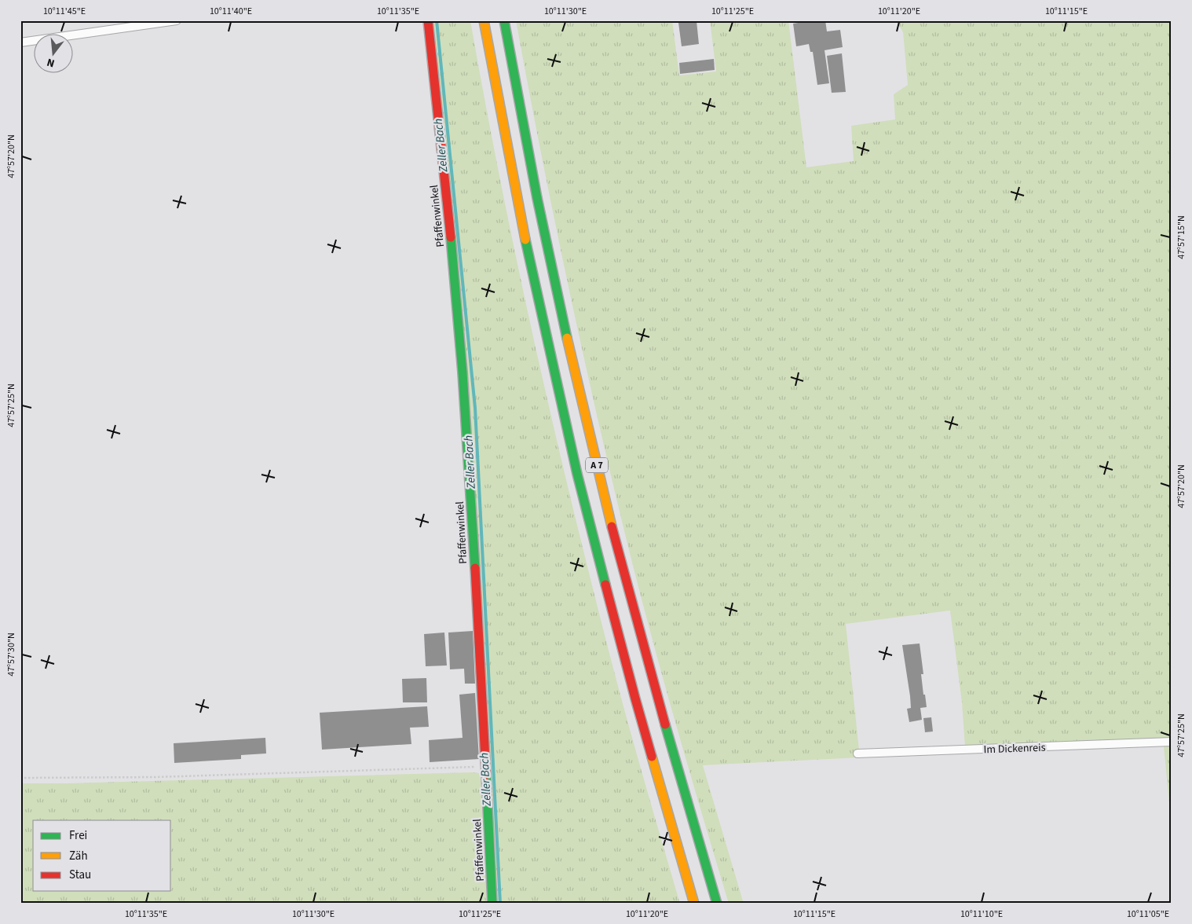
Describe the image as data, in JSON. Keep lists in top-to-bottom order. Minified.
{"streets":{"main road":["Pfaffenwinkel","A 7"],"street":["Im Dickenreis"]},"water":["Zeller Bach"],"legend":["Frei","Zäh","Stau"],"north":"bottom","coordinates":["10°11'45\"E","10°11'40\"E","10°11'35\"E","10°11'30\"E","10°11'25\"E","10°11'20\"E","10°11'15\"E","47°57'20\"N","47°57'15\"N","47°57'25\"N","47°57'30\"N","10°11'10\"E","10°11'05\"E"]}
